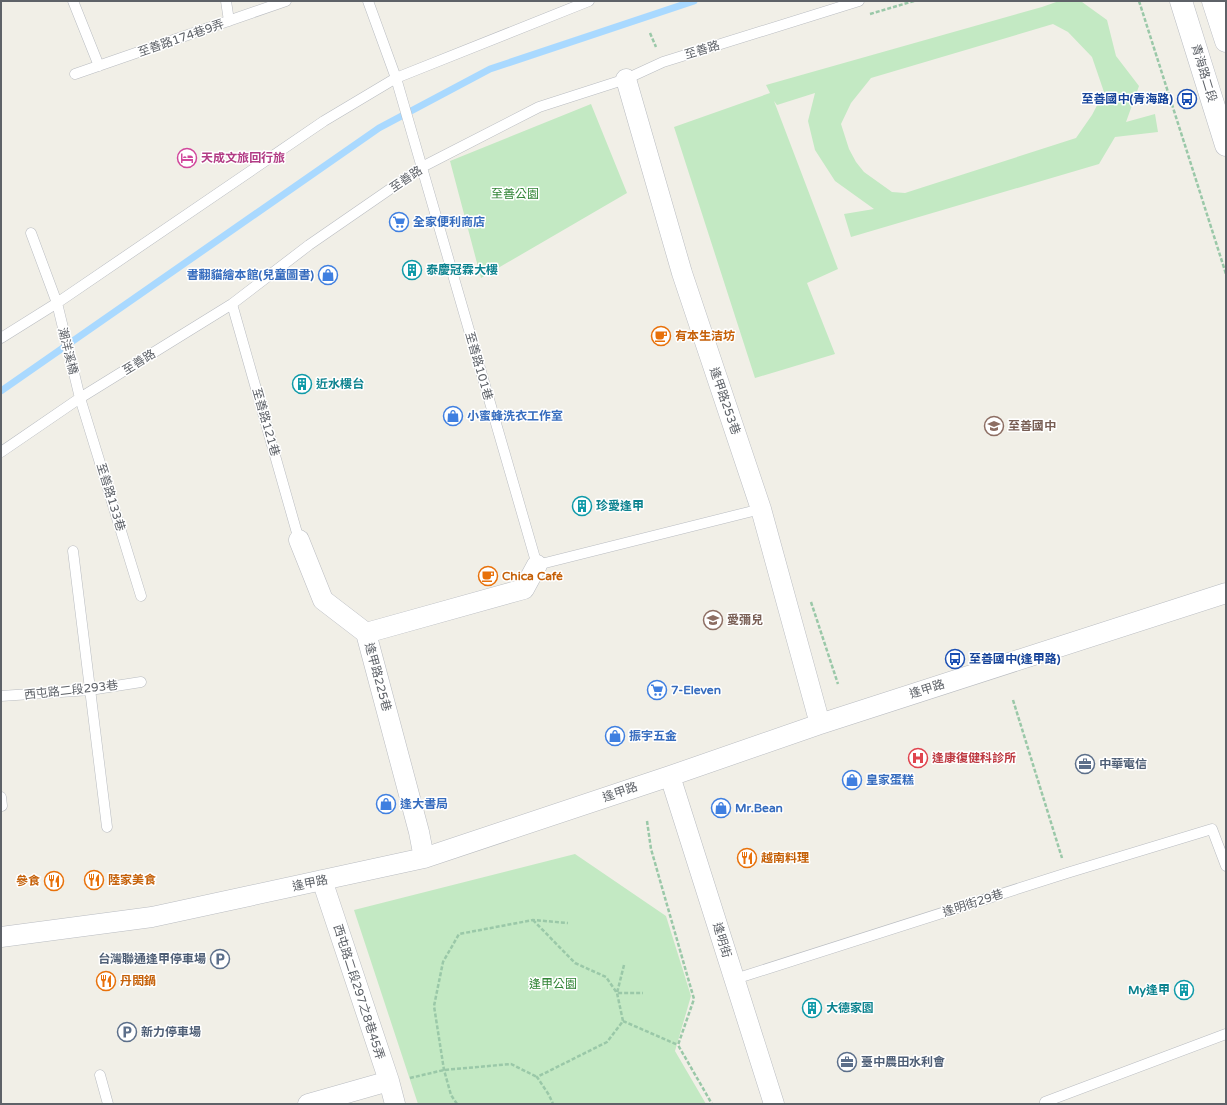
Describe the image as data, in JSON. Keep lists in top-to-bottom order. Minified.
{"streets":{"main road":["青海路二段"],"street":["逢甲路253巷","逢甲路225巷","逢甲路","逢明街","西屯路二段297之8巷45弄"],"lane":["至善路174巷9弄","至善路","潮洋溪橋","至善路101巷","至善路121巷","至善路133巷","西屯路二段293巷","逢明街29巷"]},"crossings":[["至善路","潮洋溪橋"],["至善路","至善路101巷"],["至善路","逢甲路253巷"],["至善路","至善路121巷"],["至善路","至善路133巷"],["潮洋溪橋","至善路133巷"],["至善路101巷","逢甲路225巷"],["逢甲路253巷","逢甲路"],["逢甲路225巷","逢甲路"],["逢甲路","逢明街"],["逢甲路","西屯路二段297之8巷45弄"],["逢明街29巷","逢明街"]],"parks":["至善公園","逢甲公園"],"places":{"bus stop":["至善國中(青海路)","至善國中(逢甲路)"],"hotel":["天成文旅回行旅"],"supermarket":["全家便利商店","7-Eleven"],"building":["泰慶冠霖大樓","近水樓台","珍愛逢甲","My逢甲","大德家園"],"shop":["書翻貓繪本館(兒童圖書)","小蜜蜂洗衣工作室","振宇五金","皇家蛋糕","逢大書局","Mr.Bean"],"cafe":["有本生洁坊","Chica Café"],"school or university":["至善國中","愛彌兒"],"hospital":["逢康復健科診所"],"office":["中華電信","臺中農田水利會"],"restaurant":["越南料理","陸家美食","參食","丹閎鍋"],"parking":["台灣聯通逢甲停車場","新力停車場"]}}
